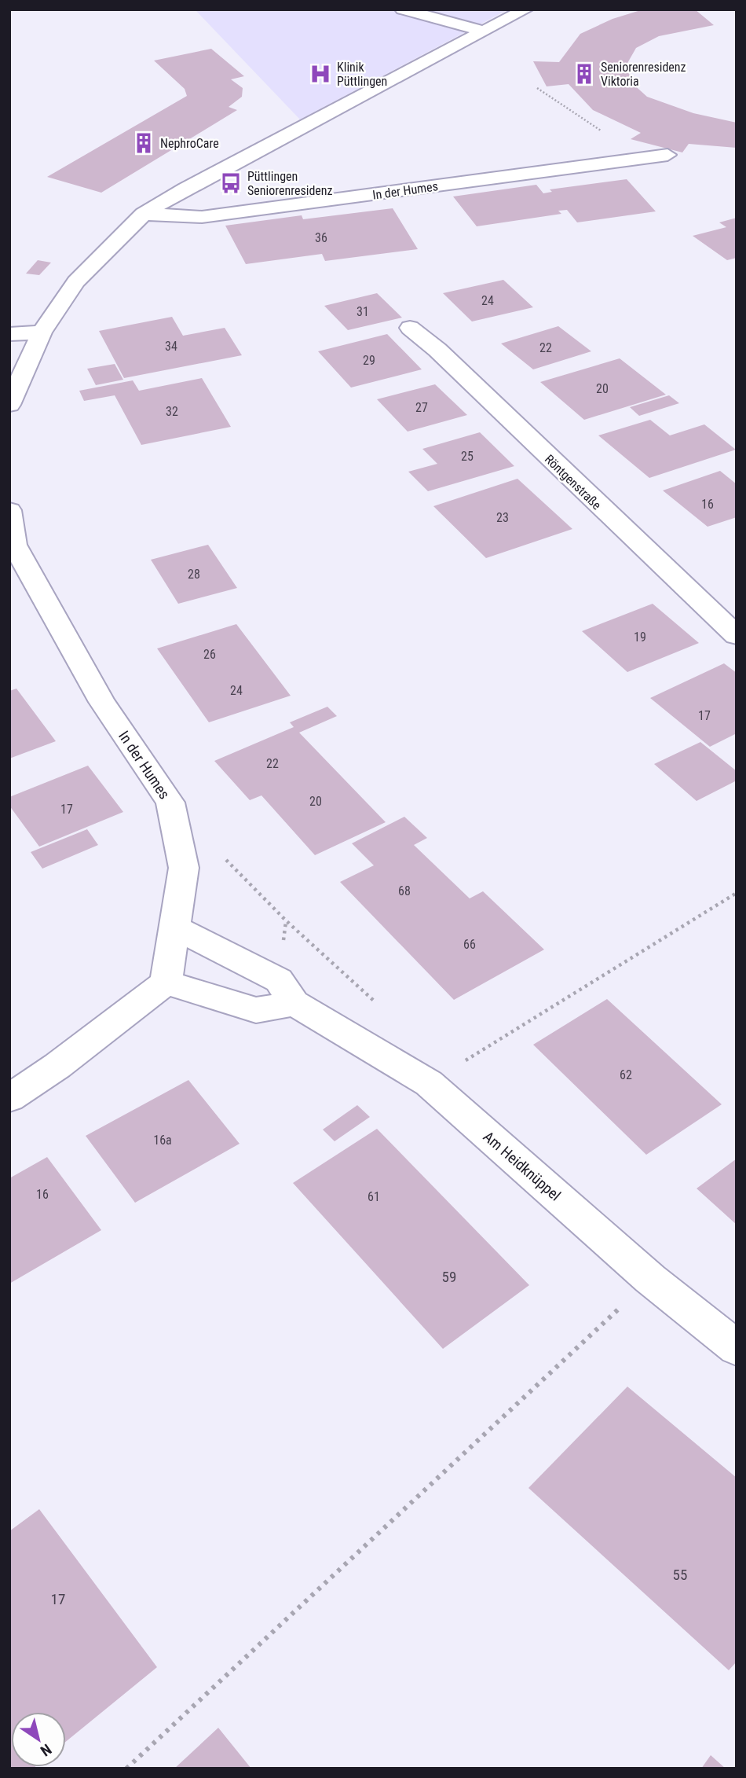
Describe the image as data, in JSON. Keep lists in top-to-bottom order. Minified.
{"streets":{"street":["In der Humes","Röntgenstraße","Am Heidknüppel"]},"crossings":[["In der Humes","Am Heidknüppel"]],"places":{"hospital":["Klinik Püttlingen"],"building":["Seniorenresidenz Viktoria","NephroCare"],"bus stop":["Püttlingen Seniorenresidenz"]},"house_numbers":["36","24","31","34","22","29","20","27","32","25","16","23","28","19","26","24","17","22","20","17","68","66","62","16a","16","61","59","55","17"],"north":"bottom right"}
